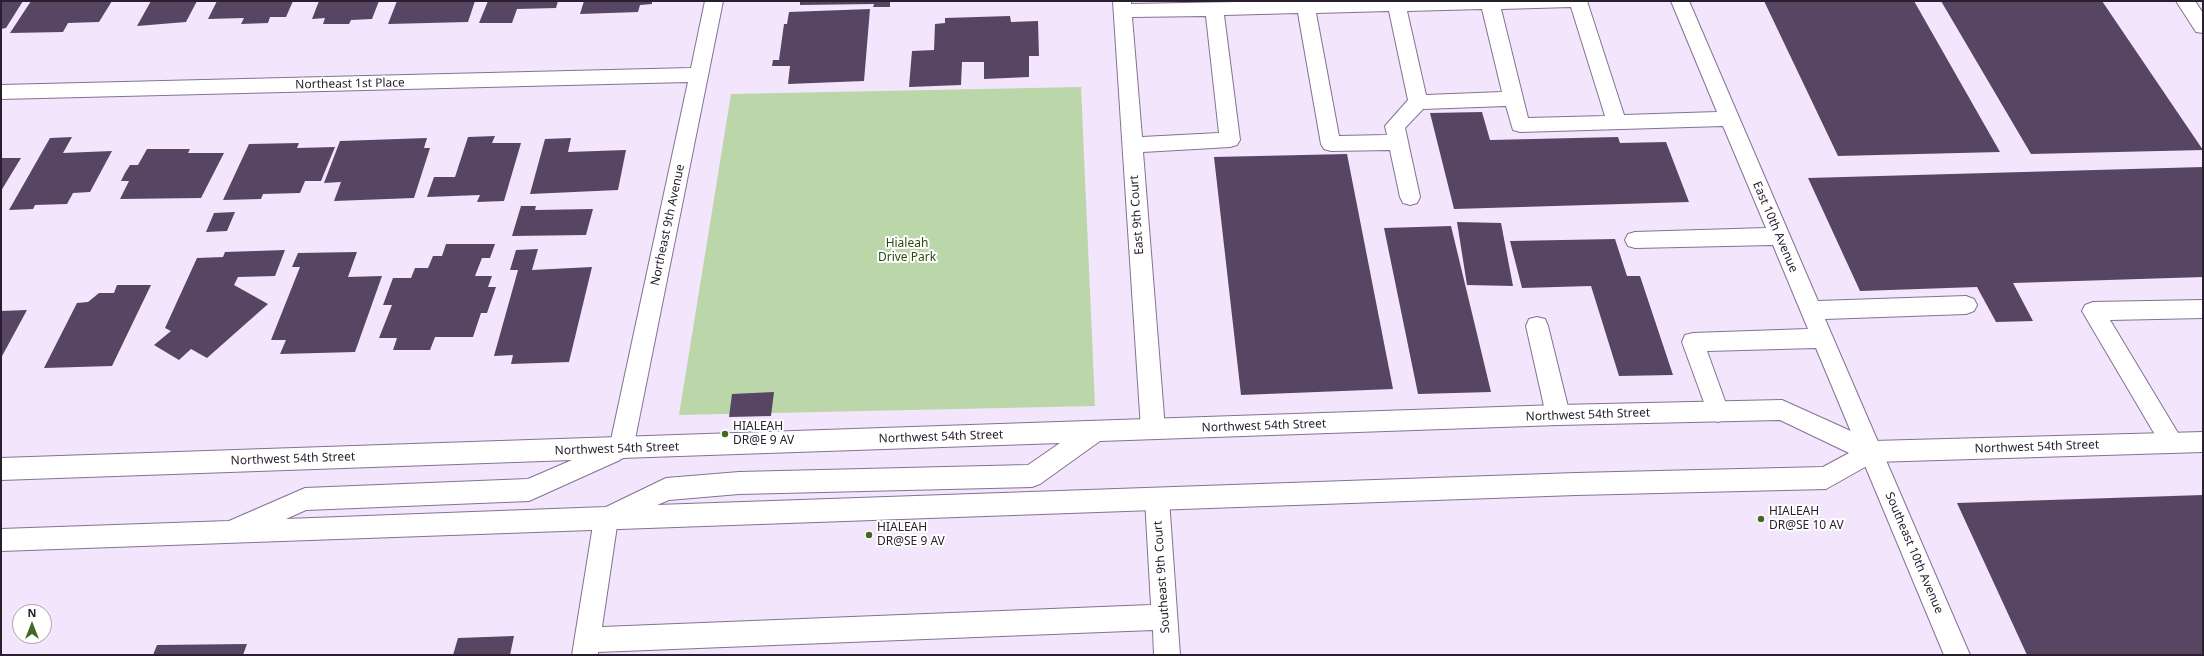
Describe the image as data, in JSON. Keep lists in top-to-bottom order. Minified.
{"streets":{"main road":["Northeast 1st Place","East 9th Court","Northeast 9th Avenue","East 10th Avenue","Northwest 54th Street","Southeast 10th Avenue","Southeast 9th Court"]},"crossings":[["Northeast 1st Place","Northeast 9th Avenue"],["East 9th Court","Northwest 54th Street"],["Northeast 9th Avenue","Northwest 54th Street"],["East 10th Avenue","Northwest 54th Street"],["East 10th Avenue","Southeast 10th Avenue"],["Northwest 54th Street","Southeast 10th Avenue"],["Northwest 54th Street","Southeast 9th Court"]],"parks":["Hialeah Drive Park"],"places":["HIALEAH DR@E 9 AV","HIALEAH DR@SE 10 AV","HIALEAH DR@SE 9 AV"],"north":"top"}
